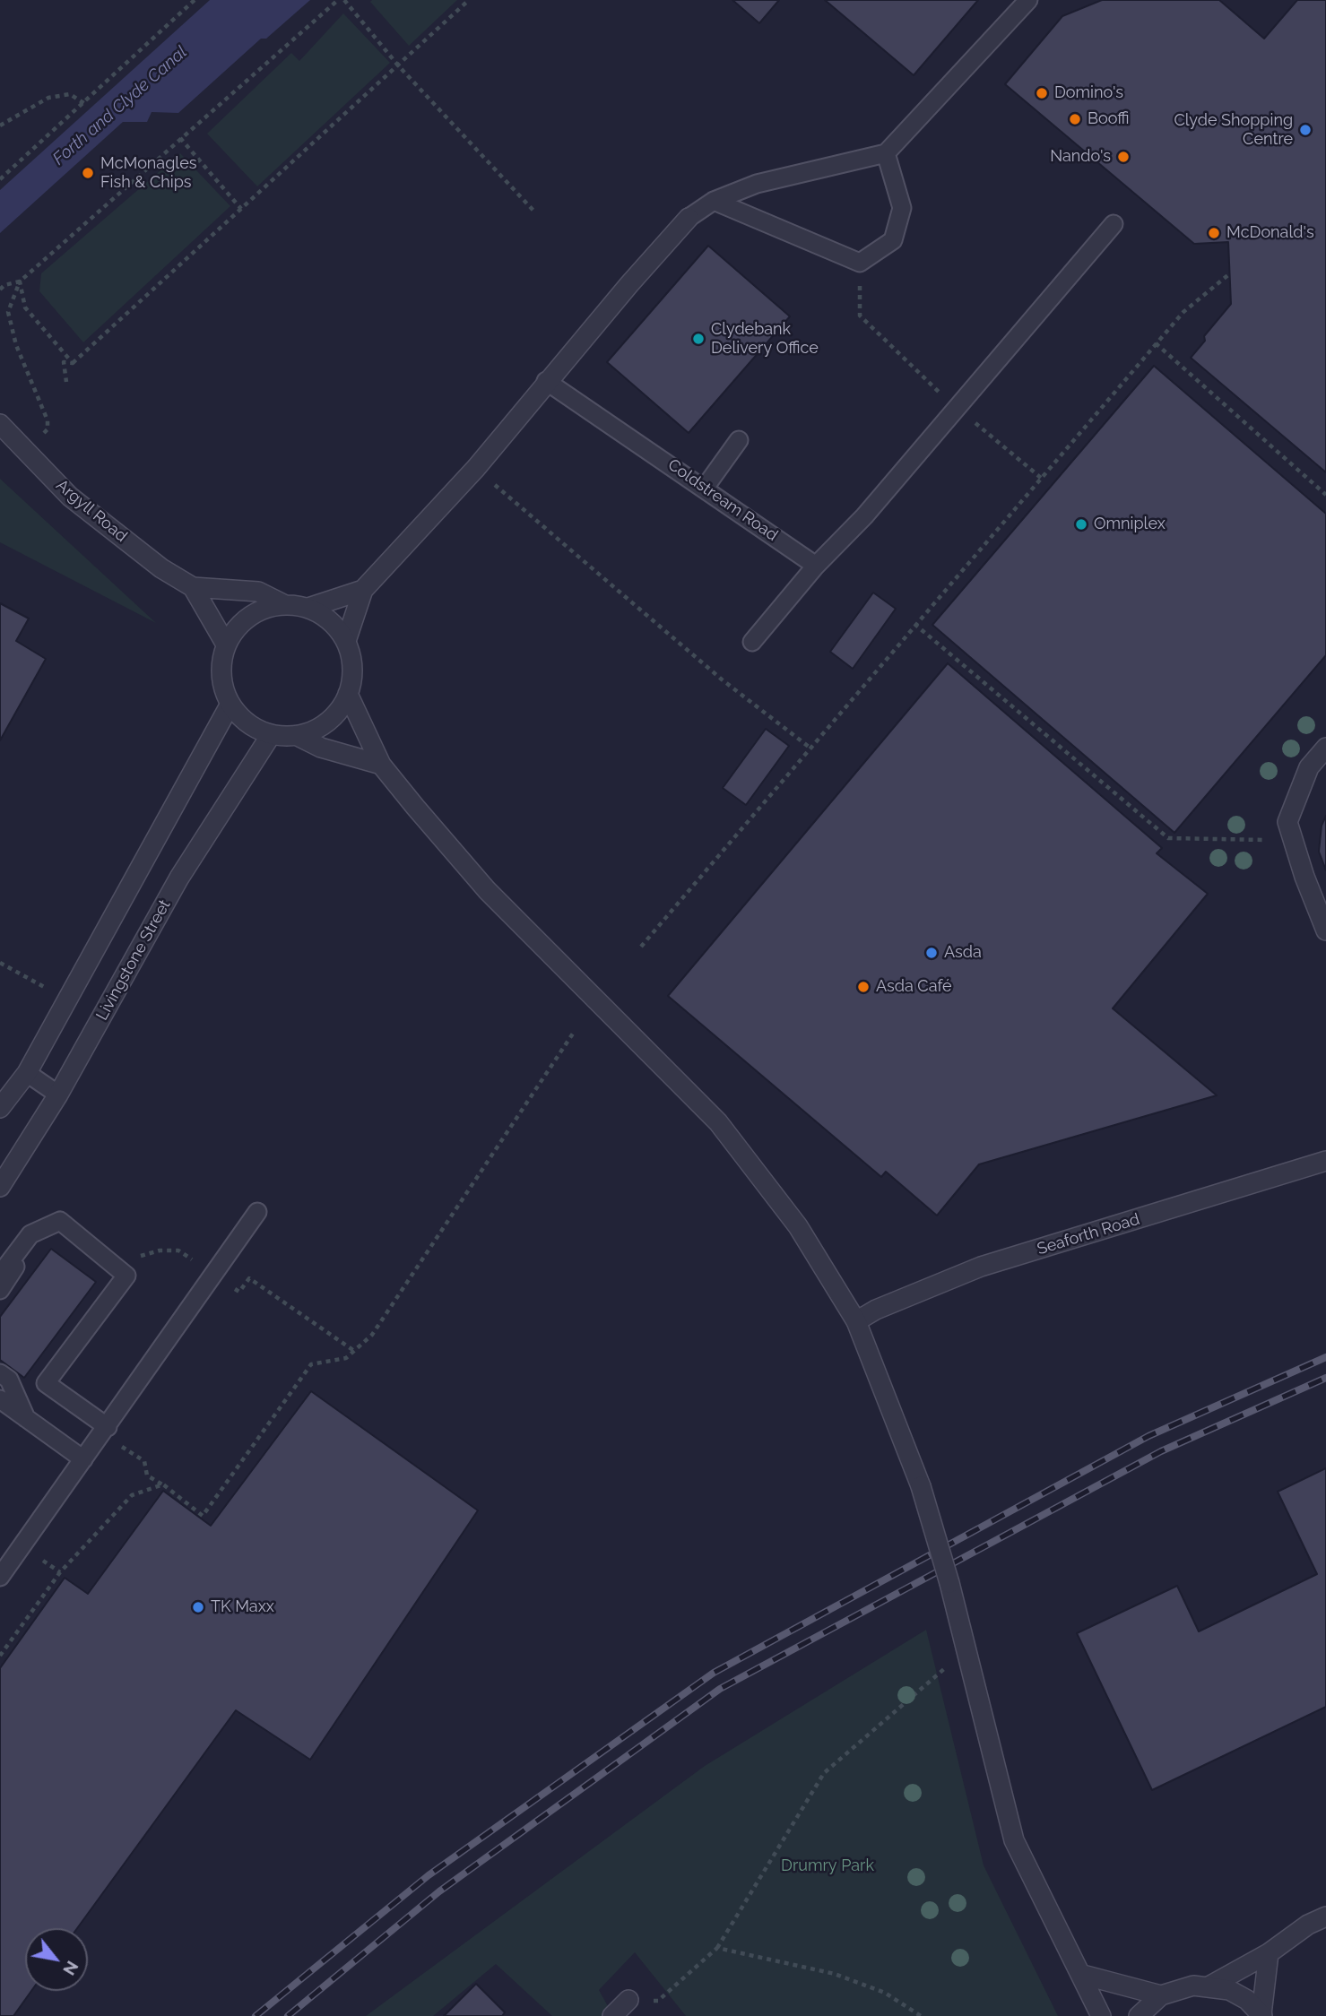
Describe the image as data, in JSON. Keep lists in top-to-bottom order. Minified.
{"streets":{"street":["Argyll Road","Livingstone Street","Seaforth Road"],"lane":["Coldstream Road"]},"crossings":[["Argyll Road","Livingstone Street"]],"water":["Forth and Clyde Canal"],"parks":["Drumry Park"],"places":["Domino's","Booffi","Clyde Shopping Centre","Nando's","McMonagles Fish & Chips","McDonald's","Clydebank Delivery Office","Omniplex","Asda","Asda Café","TK Maxx"],"north":"bottom right"}
